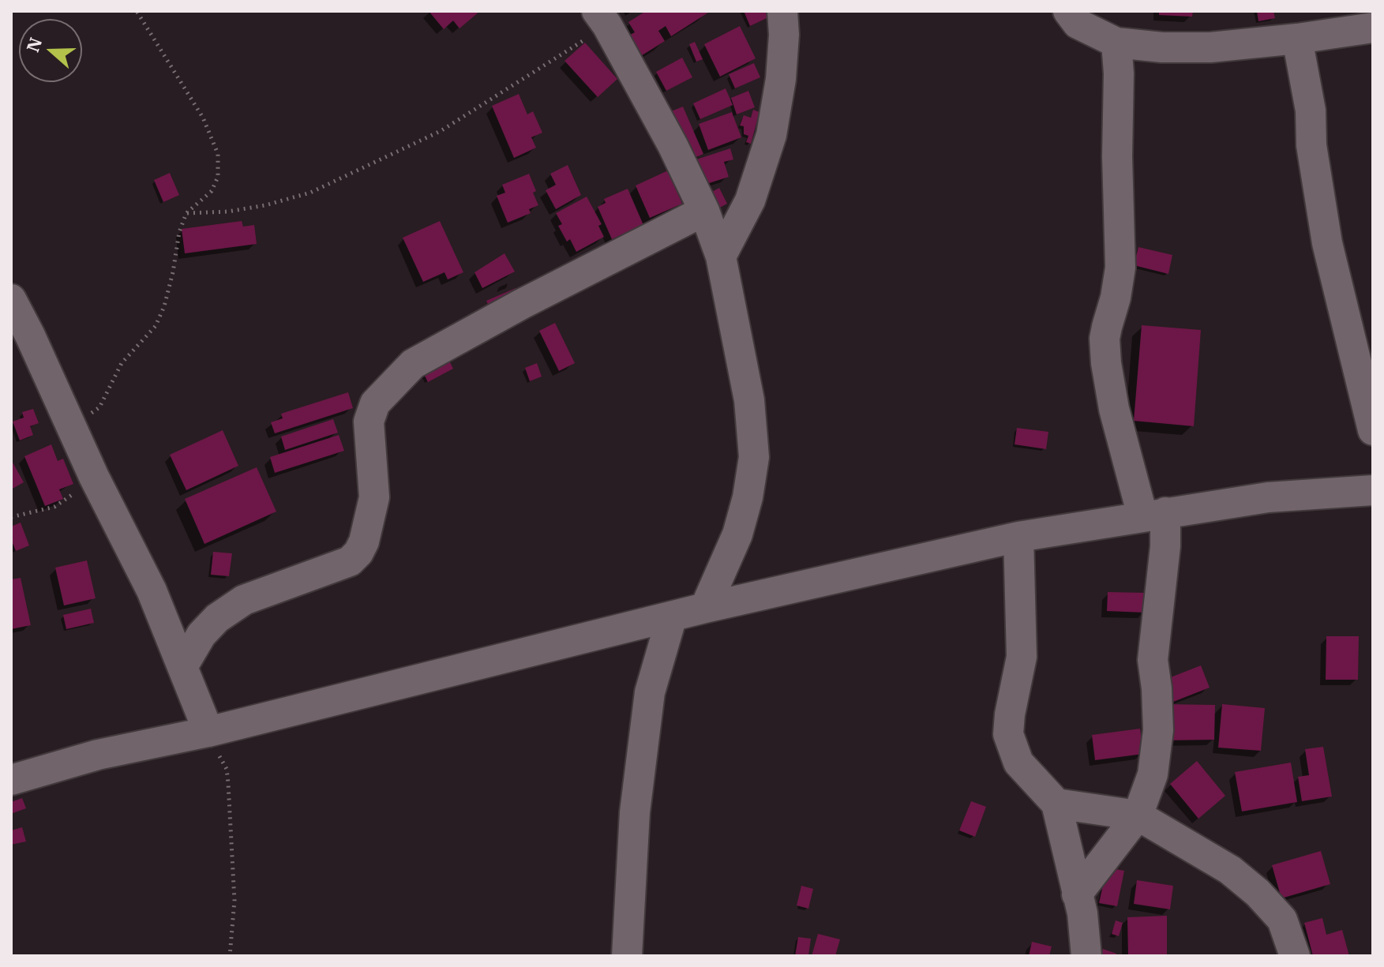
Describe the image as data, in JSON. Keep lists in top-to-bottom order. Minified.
{"north":"left"}
